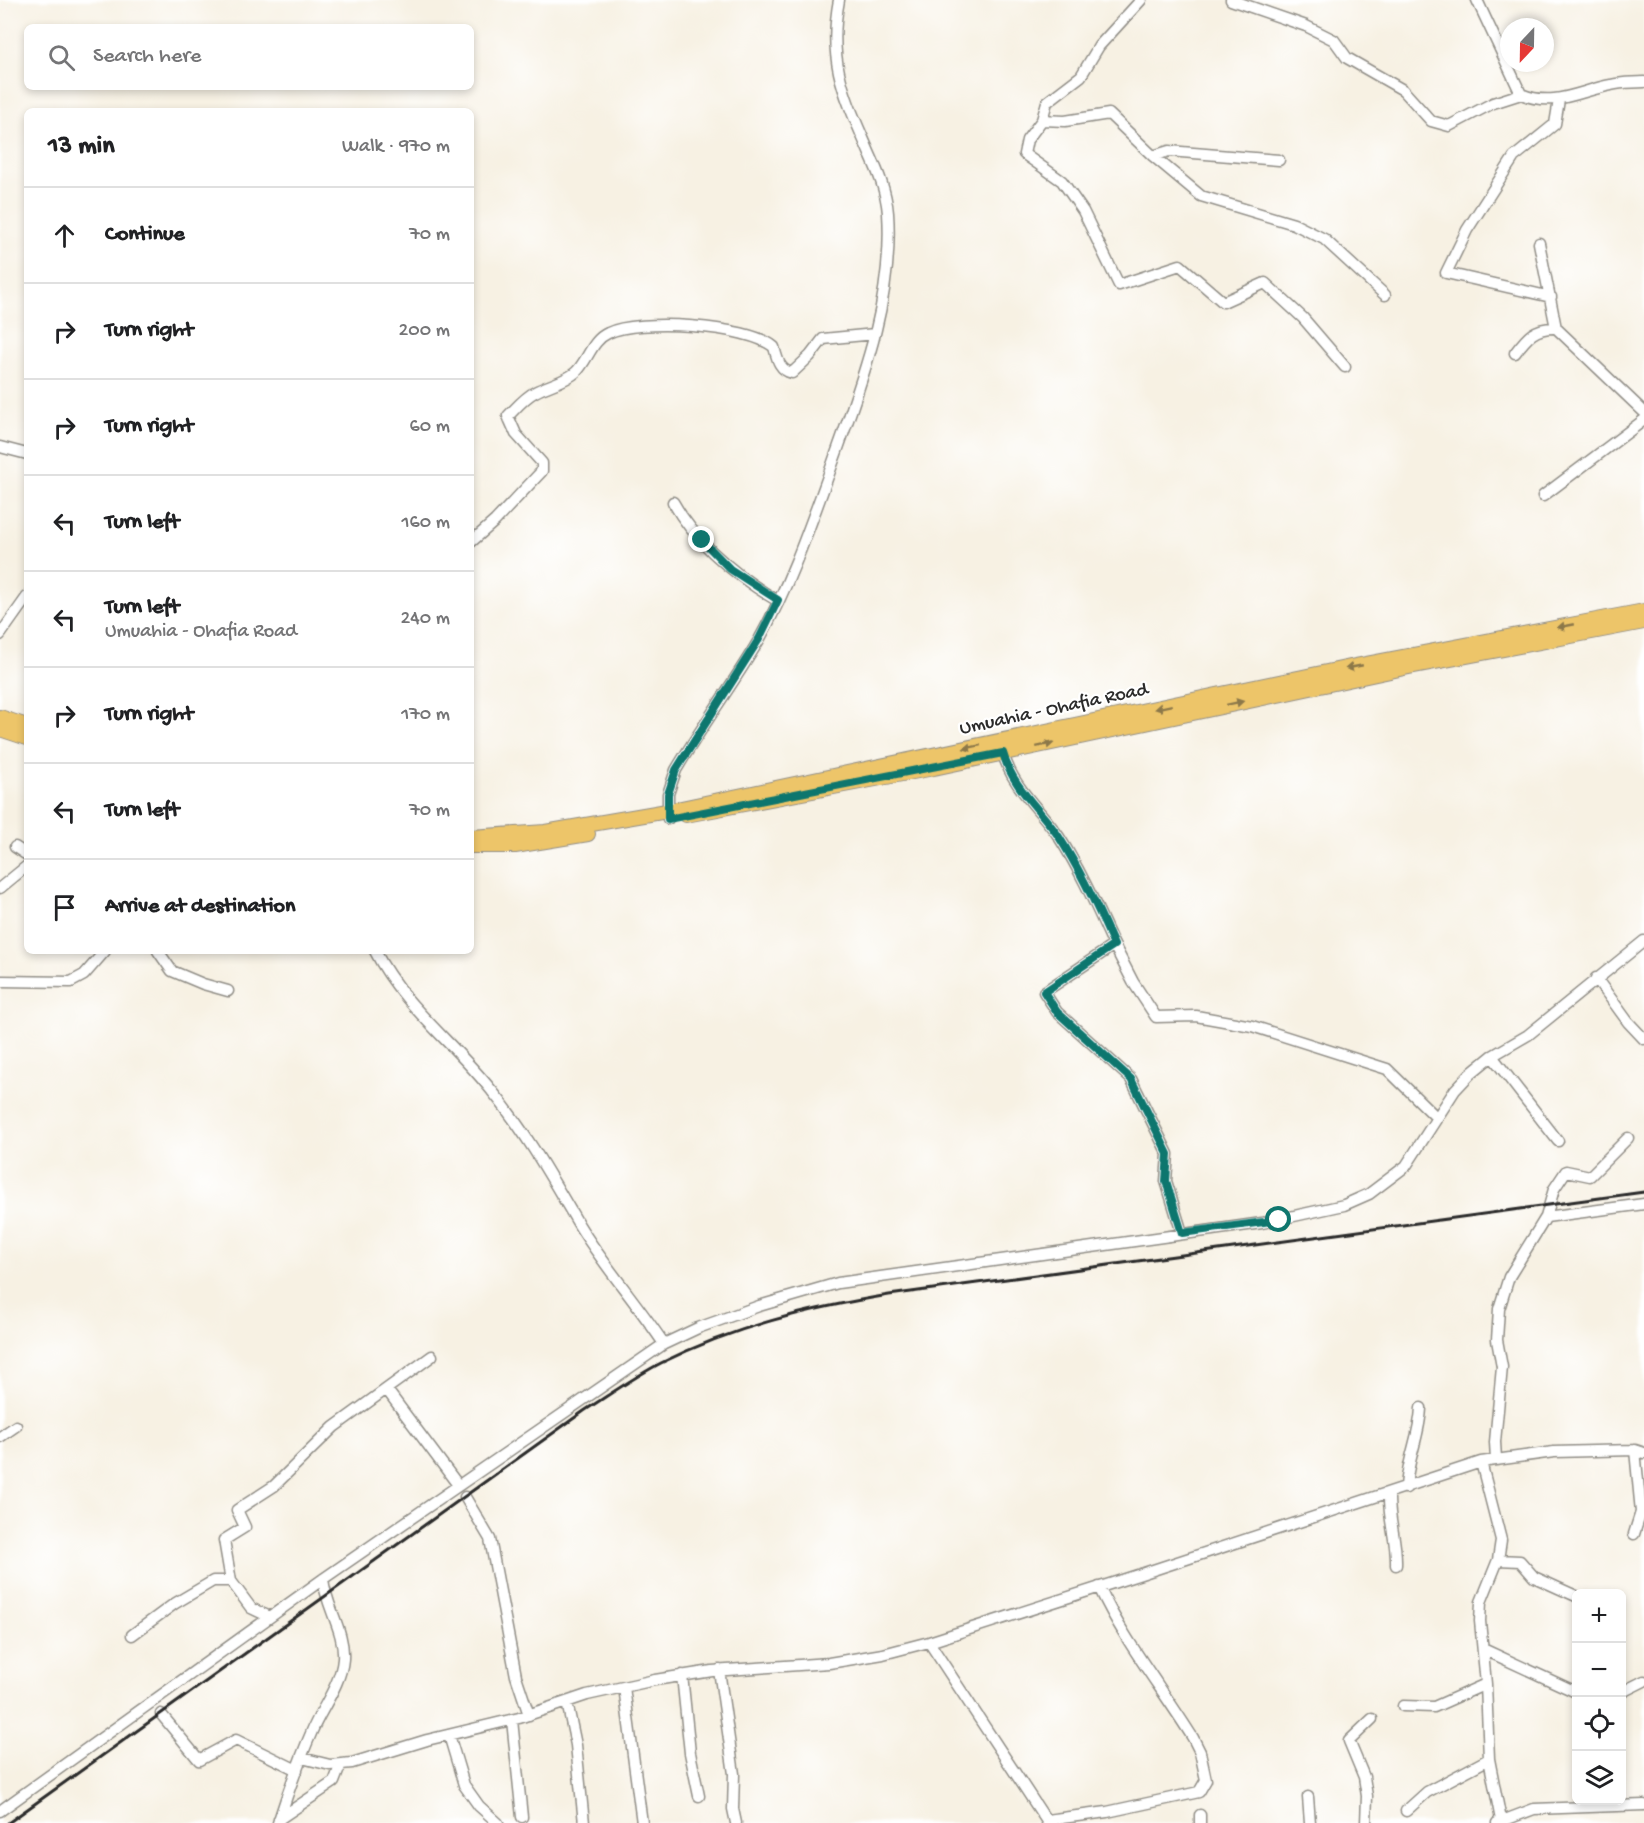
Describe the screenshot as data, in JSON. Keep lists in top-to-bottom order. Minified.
{"streets":{"main road":["Umuahia - Ohafia Road"]},"north":"bottom","page":{"search":"Search here","heading":["13 min","Walk · 970 m"],"list":[["Continue","70 m"],["Turn right","200 m"],["Turn right","60 m"],["Turn left","160 m"],["Turn left","Umuahia - Ohafia Road","240 m"],["Turn right","170 m"],["Turn left","70 m"],"Arrive at destination"],"map_buttons":["+","−"]}}
